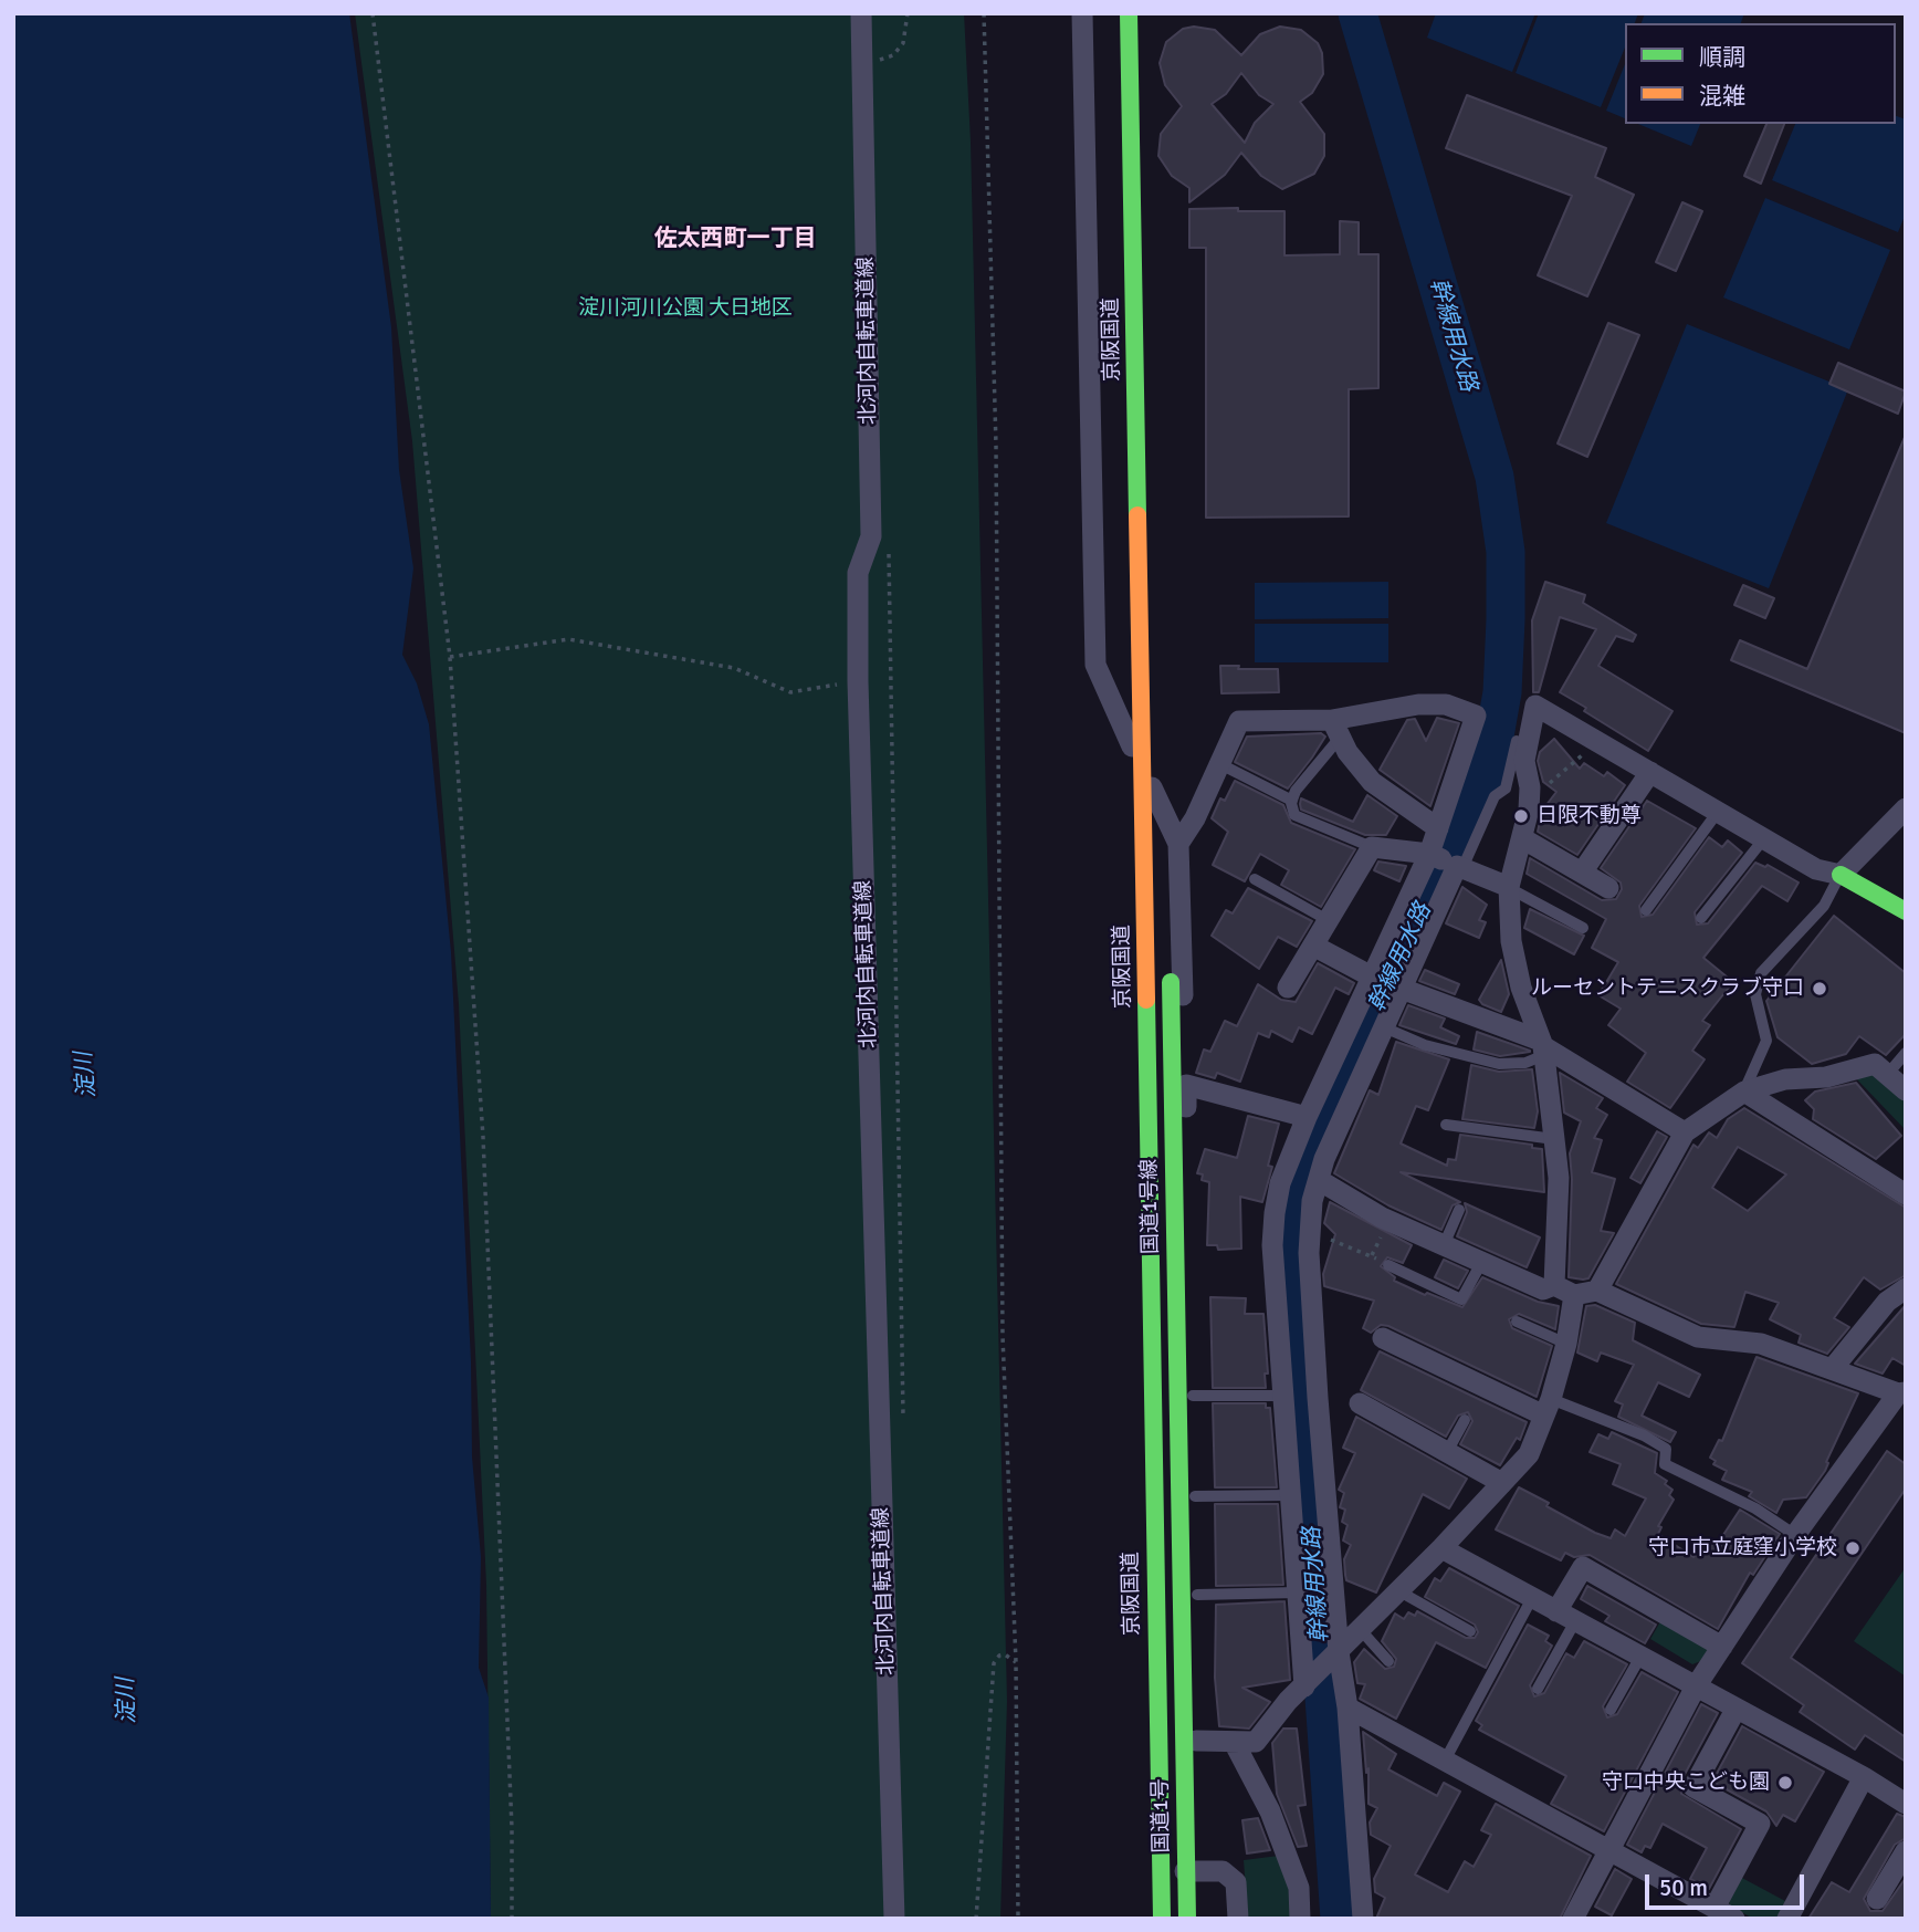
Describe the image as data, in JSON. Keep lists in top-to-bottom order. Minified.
{"streets":{"main road":["京阪国道","国道1号線","国道1号"],"street":["北河内自転車道線"]},"crossings":[["京阪国道","国道1号線"],["国道1号線","国道1号"]],"districts":["佐太西町一丁目"],"water":["幹線用水路","淀川"],"parks":["淀川河川公園 大日地区"],"places":["日限不動尊","ルーセントテニスクラブ守口","守口市立庭窪小学校","守口中央こども園"],"legend":["順調","混雑"],"scale_bar":"50 m"}
